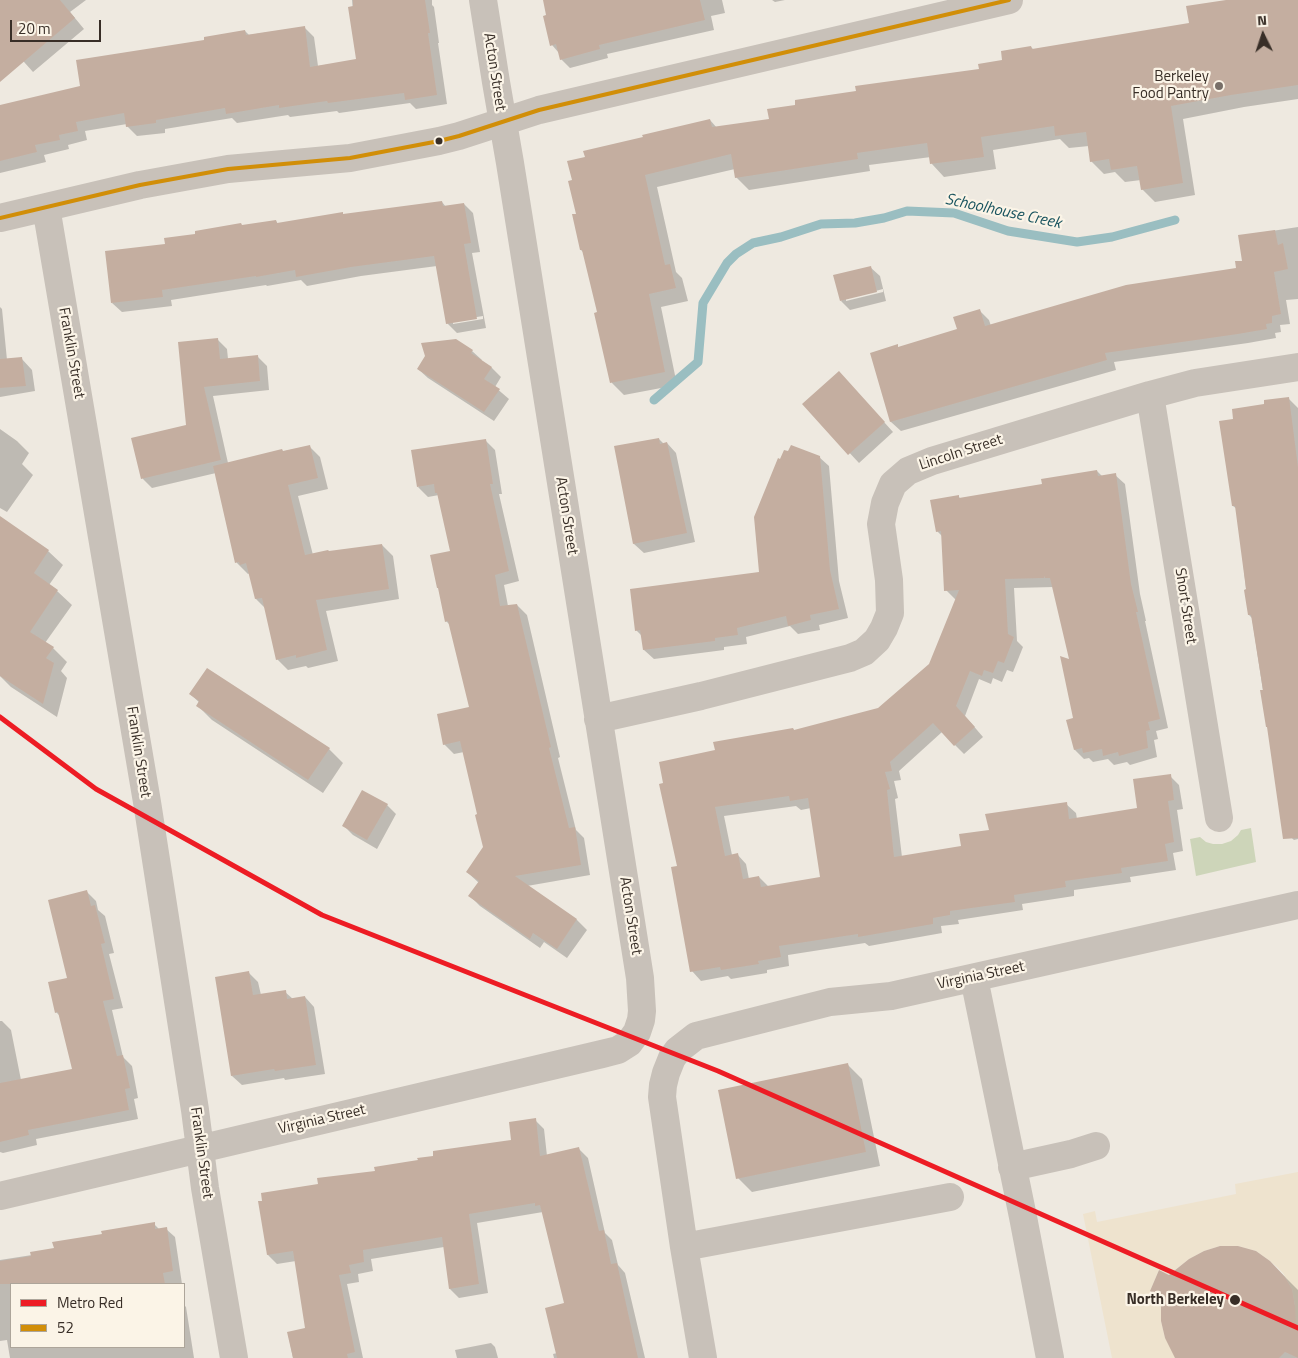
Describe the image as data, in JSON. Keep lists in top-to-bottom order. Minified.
{"streets":{"street":["Acton Street","Franklin Street","Lincoln Street","Short Street","Virginia Street"]},"crossings":[["Acton Street","Lincoln Street"],["Acton Street","Virginia Street"],["Franklin Street","Virginia Street"],["Lincoln Street","Short Street"]],"water":["Schoolhouse Creek"],"places":["Berkeley Food Pantry","North Berkeley"],"lines":["transit line 52","metro line Red"],"legend":["Metro Red","52"],"scale_bar":"20 m","north":"top"}
